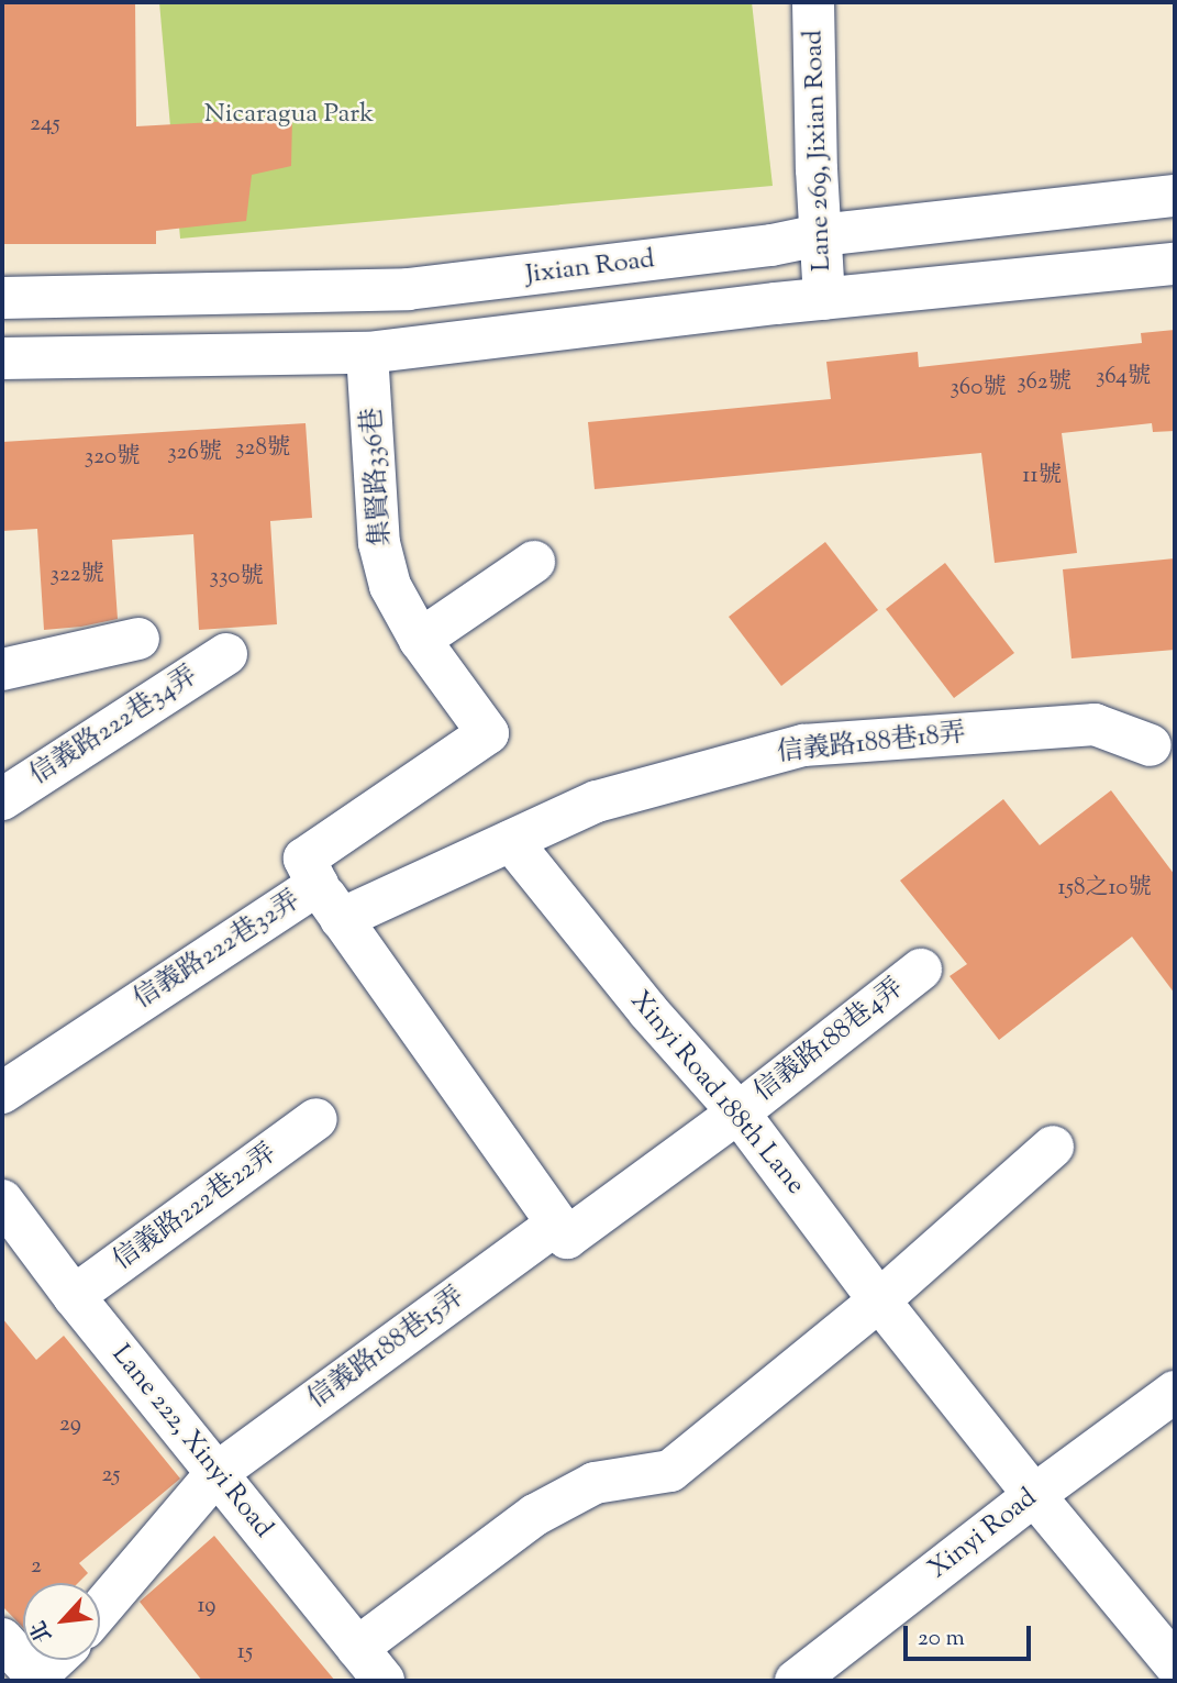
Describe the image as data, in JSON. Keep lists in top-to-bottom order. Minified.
{"streets":{"main road":["Lane 269, Jixian Road","Jixian Road","集賢路336巷","信義路222巷34弄","信義路188巷18弄","信義路222巷32弄","信義路188巷4弄","Xinyi Road 188th Lane","信義路222巷22弄","信義路188巷15弄","Lane 222, Xinyi Road","Xinyi Road"]},"crossings":[["Lane 269, Jixian Road","Jixian Road"],["集賢路336巷","信義路222巷32弄"],["信義路188巷18弄","Xinyi Road 188th Lane"],["信義路188巷4弄","Xinyi Road 188th Lane"],["Xinyi Road 188th Lane","Xinyi Road"],["信義路222巷22弄","Lane 222, Xinyi Road"],["信義路188巷15弄","Lane 222, Xinyi Road"]],"parks":["Nicaragua Park"],"house_numbers":["245","364號","362號","360號","328號","326號","320號","11號","322號","330號","158之10號","29","25","2","19","15"],"scale_bar":"20 m","north":"bottom left"}
